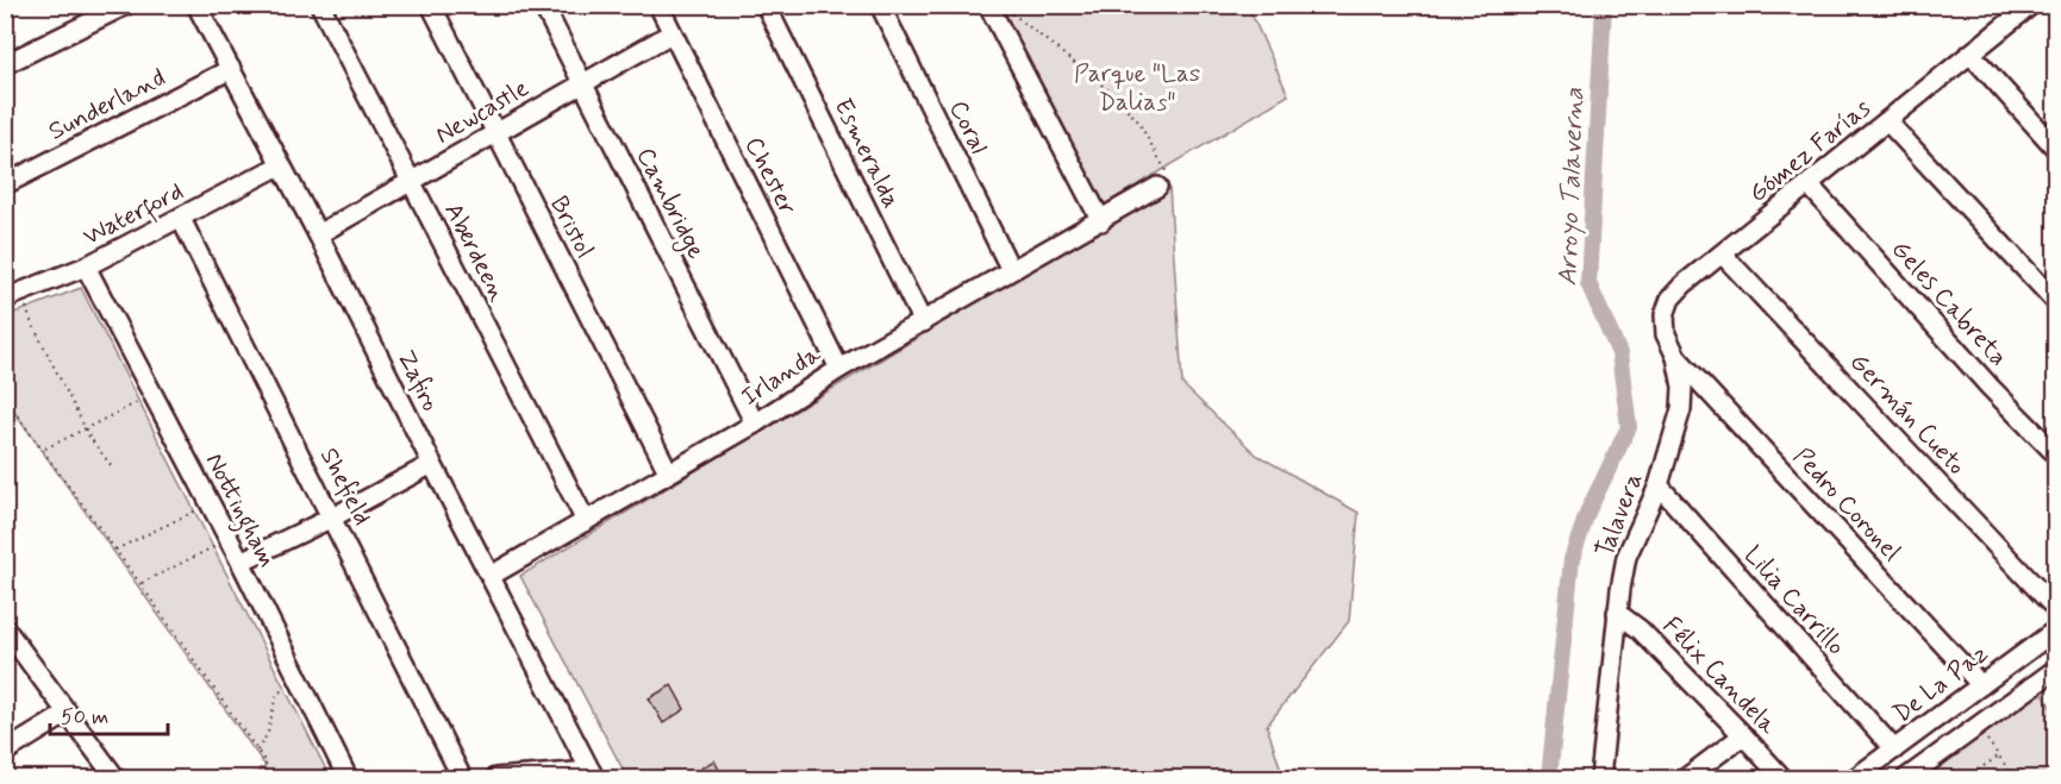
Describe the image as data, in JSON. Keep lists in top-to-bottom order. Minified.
{"streets":{"street":["Sunderland","Newcastle","Coral","Gómez Farías","Esmeralda","Chester","Cambridge","Waterford","Bristol","Aberdeen","Geles Cabreta","Irlanda","Zafiro","Germán Cueto","Shefield","Pedro Coronel","Nottingham","Talavera","Lilia Carrillo","Félix Candela","De La Paz"]},"crossings":[["Sunderland","Zafiro"],["Newcastle","Chester"],["Newcastle","Cambridge"],["Newcastle","Bristol"],["Newcastle","Aberdeen"],["Newcastle","Zafiro"],["Coral","Irlanda"],["Gómez Farías","Geles Cabreta"],["Gómez Farías","Germán Cueto"],["Gómez Farías","Pedro Coronel"],["Gómez Farías","Talavera"],["Esmeralda","Irlanda"],["Chester","Irlanda"],["Cambridge","Irlanda"],["Waterford","Zafiro"],["Waterford","Shefield"],["Waterford","Nottingham"],["Bristol","Irlanda"],["Aberdeen","Irlanda"],["Irlanda","Zafiro"],["Pedro Coronel","Talavera"],["Pedro Coronel","De La Paz"],["Talavera","Lilia Carrillo"],["Talavera","Félix Candela"],["Lilia Carrillo","De La Paz"]],"water":["Arroyo Talaverna"],"parks":["Parque \"Las Dalias\""],"scale_bar":"50 m"}
